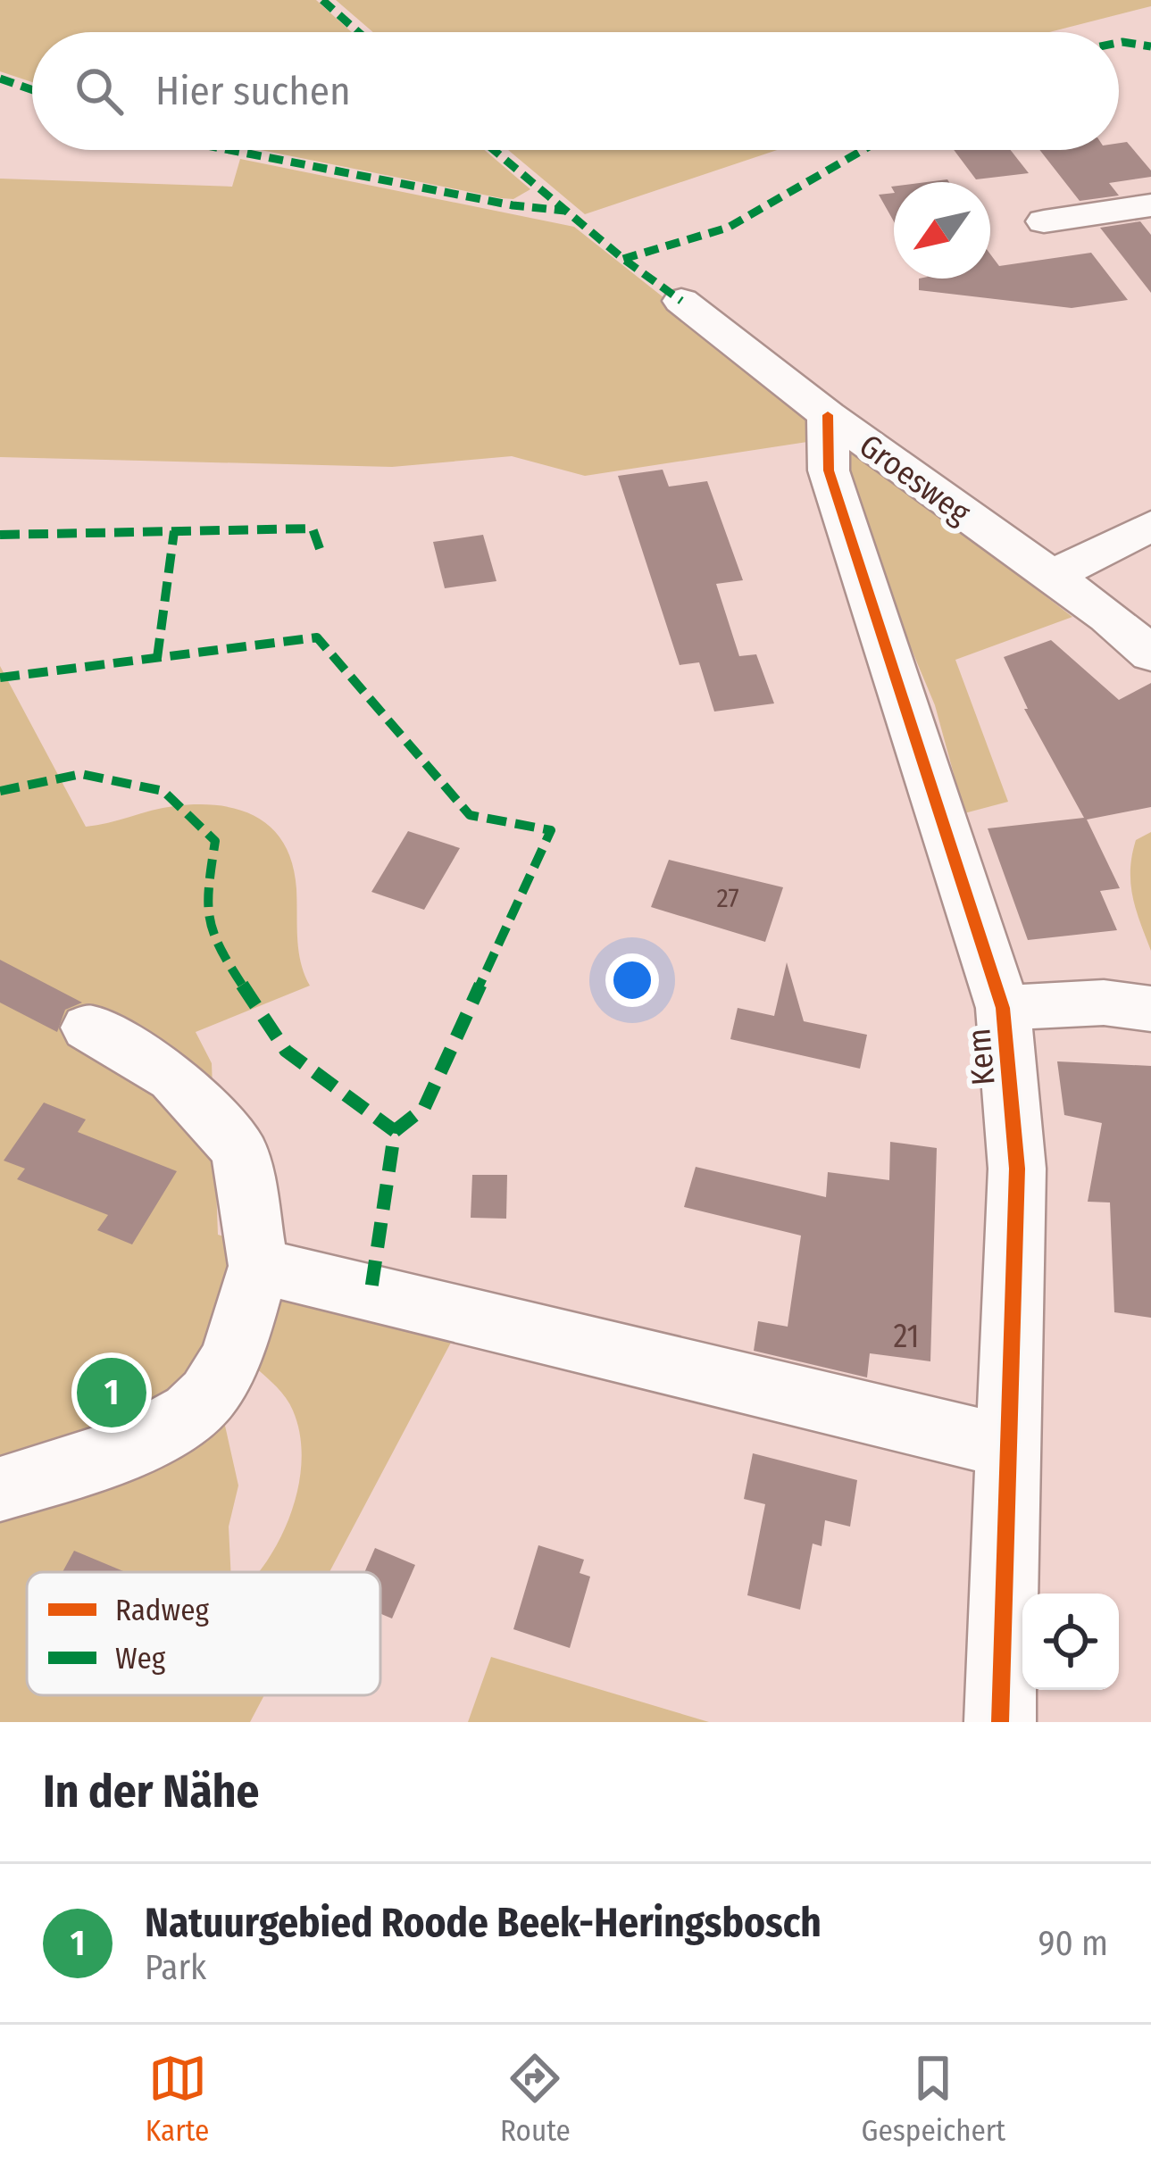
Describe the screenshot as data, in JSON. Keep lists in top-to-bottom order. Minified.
{"streets":{"street":["Groesweg","Kem"]},"crossings":[["Groesweg","Kem"]],"house_numbers":["27","21"],"legend":["Radweg","Weg"],"north":"bottom left","page":{"search":"Hier suchen","pins":"1","heading":"In der Nähe","list":[{"mark":"1","name":"Natuurgebied Roode Beek-Heringsbosch","note":"Park","value":"90 m"}],"nav":["Karte","Route","Gespeichert"]}}
